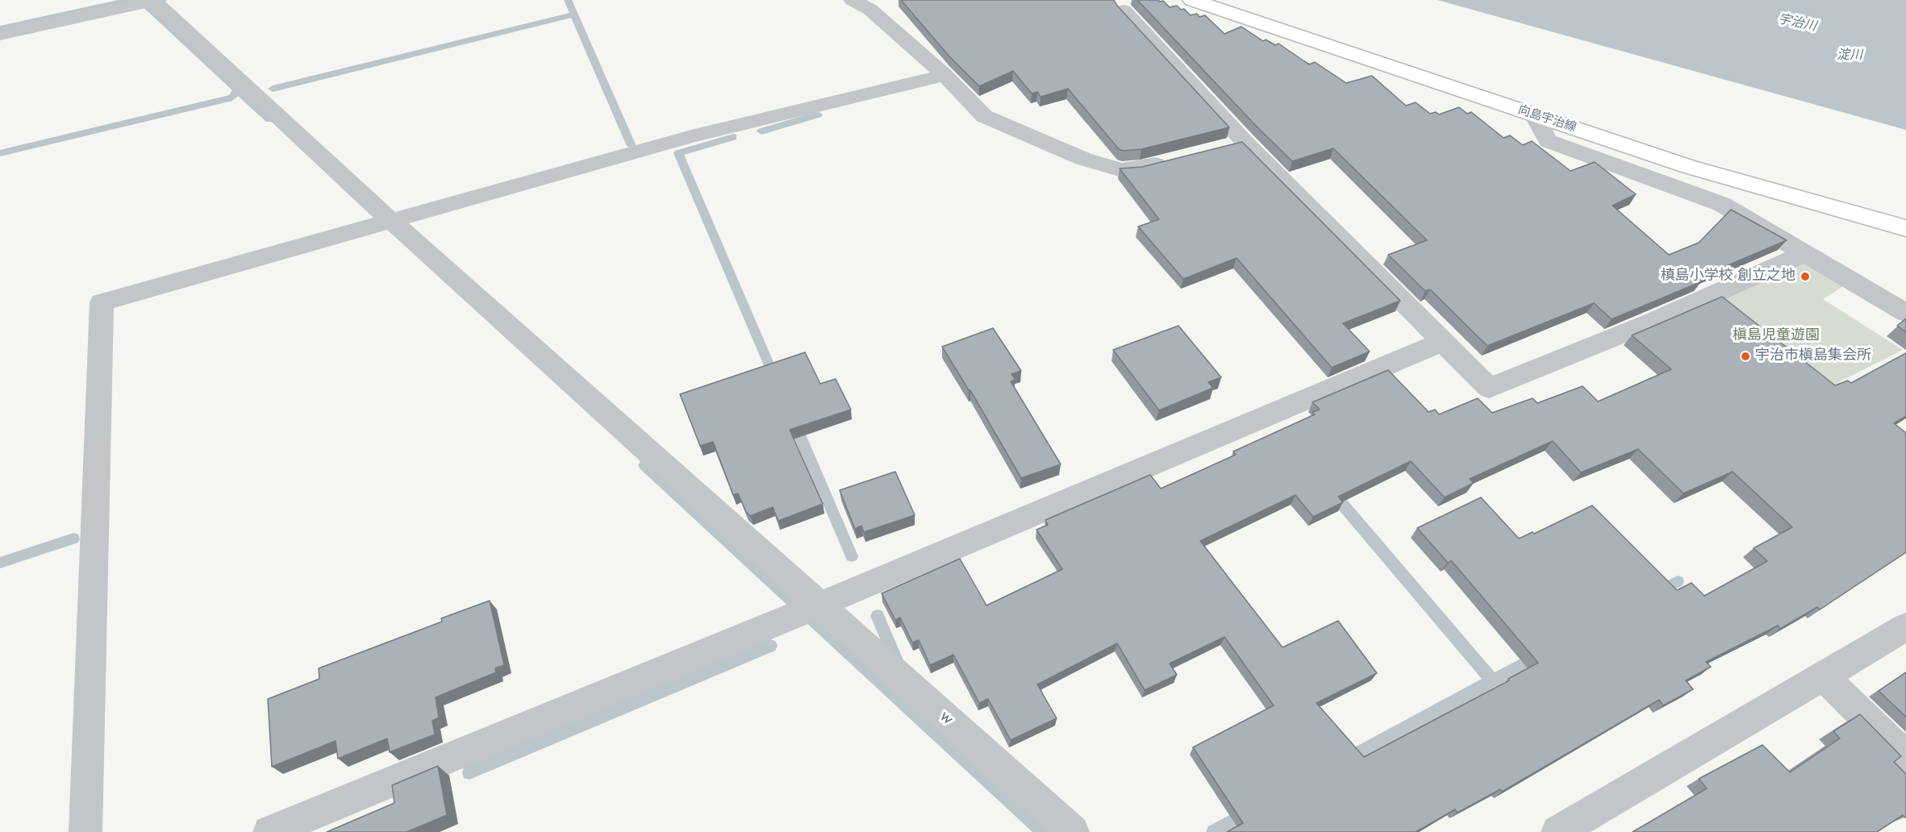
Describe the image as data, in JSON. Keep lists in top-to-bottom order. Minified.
{"streets":{"main road":["向島宇治線"],"street":["w"]},"water":["宇治川","淀川"],"parks":["槇島児童遊園"],"places":["槙島小学校 創立之地","宇治市槇島集会所"]}
